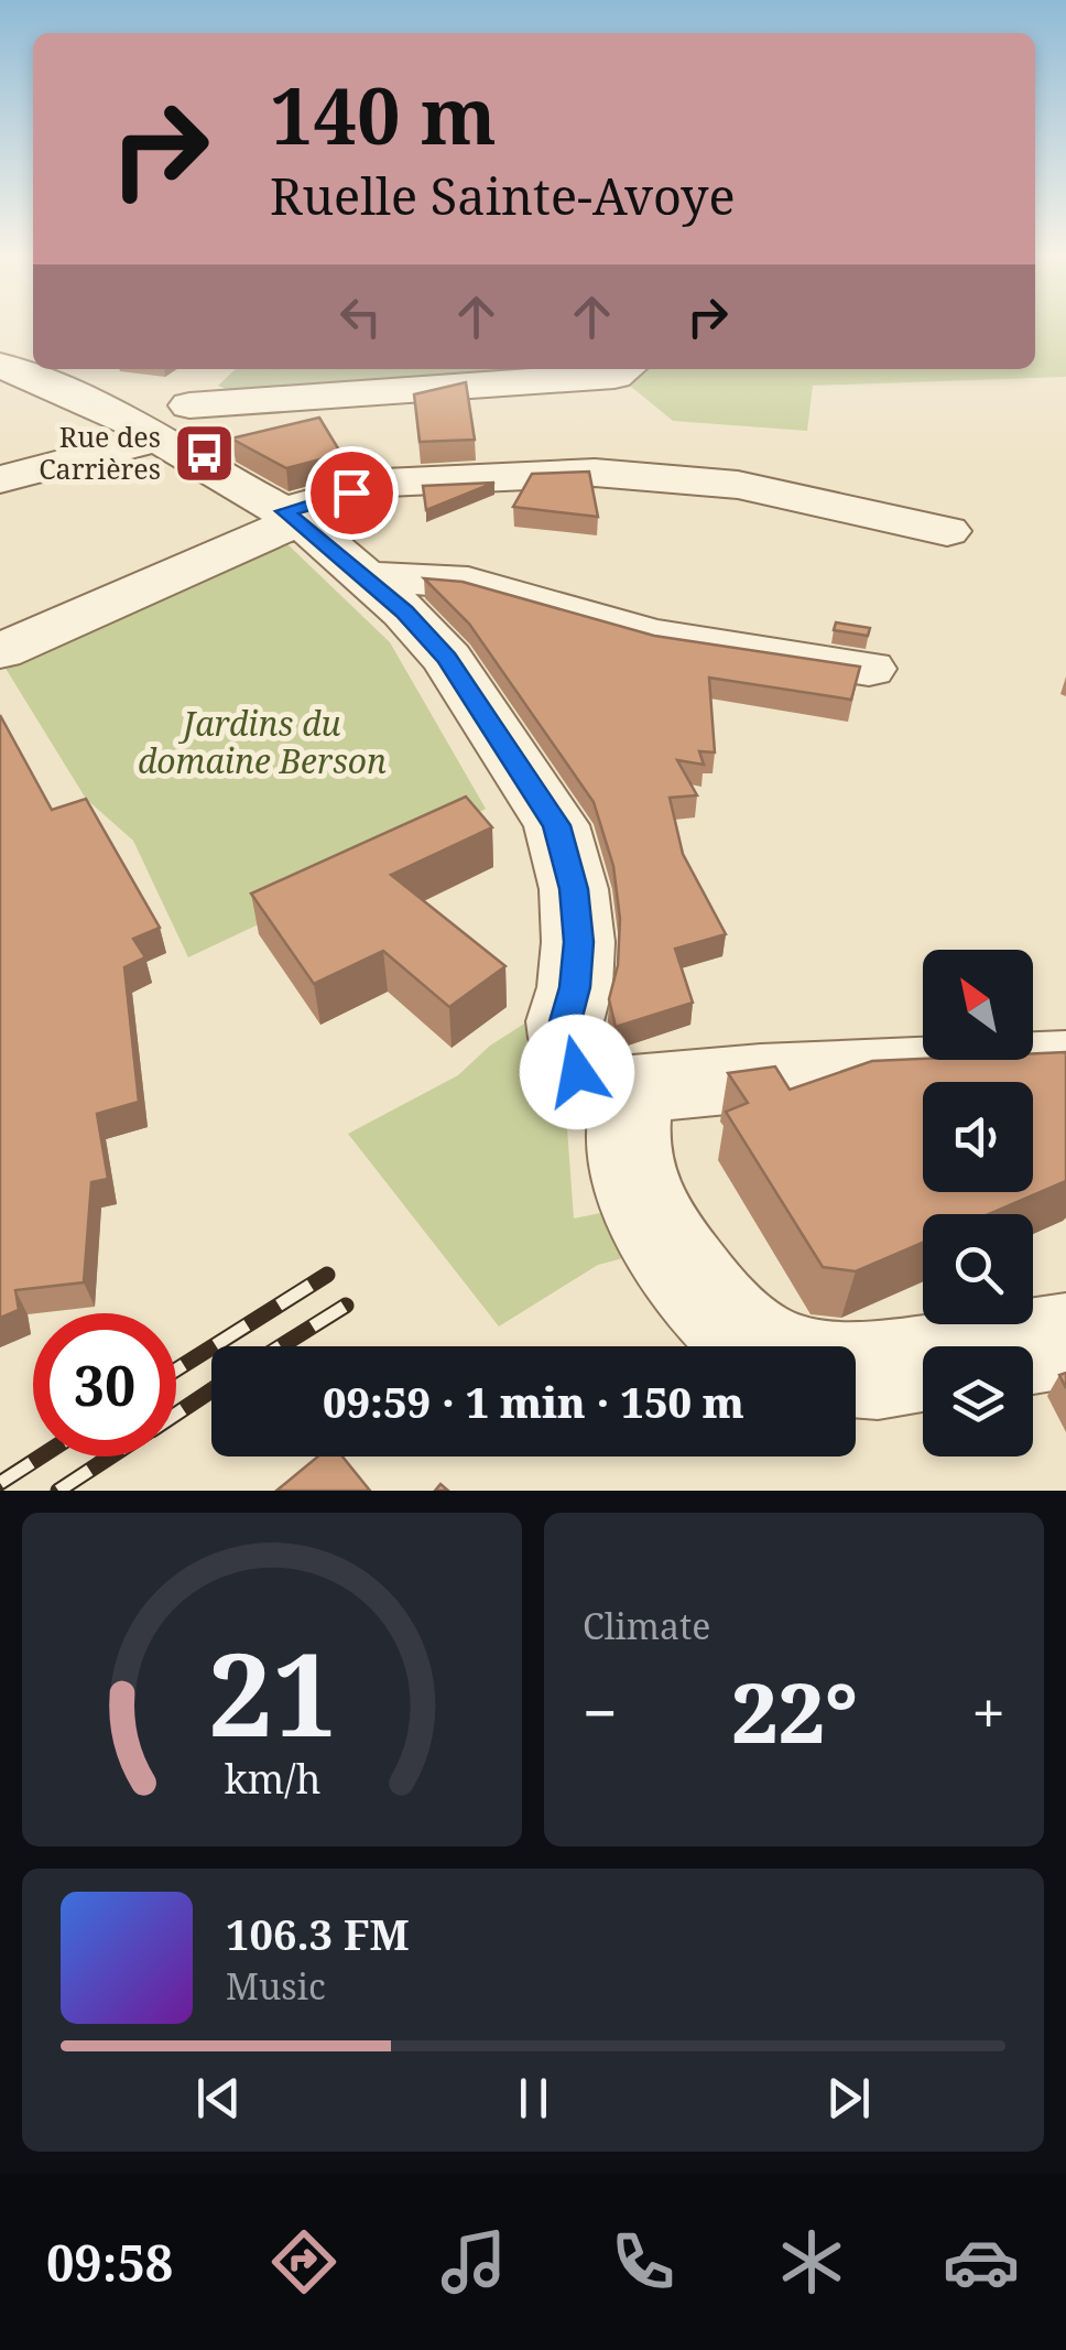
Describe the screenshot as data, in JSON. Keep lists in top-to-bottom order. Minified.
{"parks":["Jardins du domaine Berson"],"places":{"bus stop":["Rue des Carrières"]},"north":"top left","page":{"turn":["140 m","Ruelle Sainte-Avoye"],"limit":"30","trip":"09:59 · 1 min · 150 m","tile":"Climate","heat":["−","22°","+"],"song":["106.3 FM","Music"],"tabs":"09:58","gauge":["21","km/h"]}}
